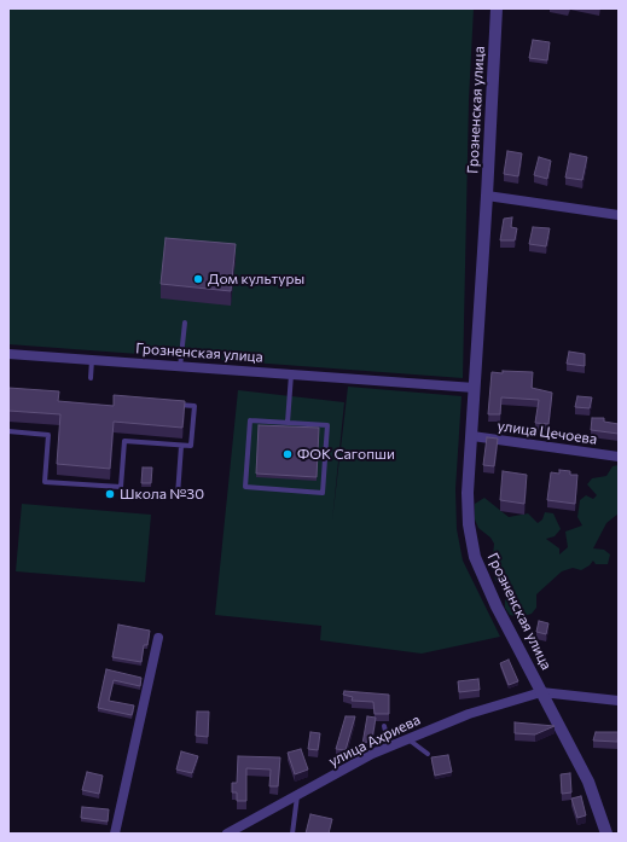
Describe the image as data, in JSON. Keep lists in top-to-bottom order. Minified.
{"streets":{"street":["Грозненская улица","улица Цечоева","улица Ахриева"]},"crossings":[["Грозненская улица","улица Цечоева"],["Грозненская улица","улица Ахриева"]],"places":["Дом культуры","ФОК Сагопши","Школа №30"]}
